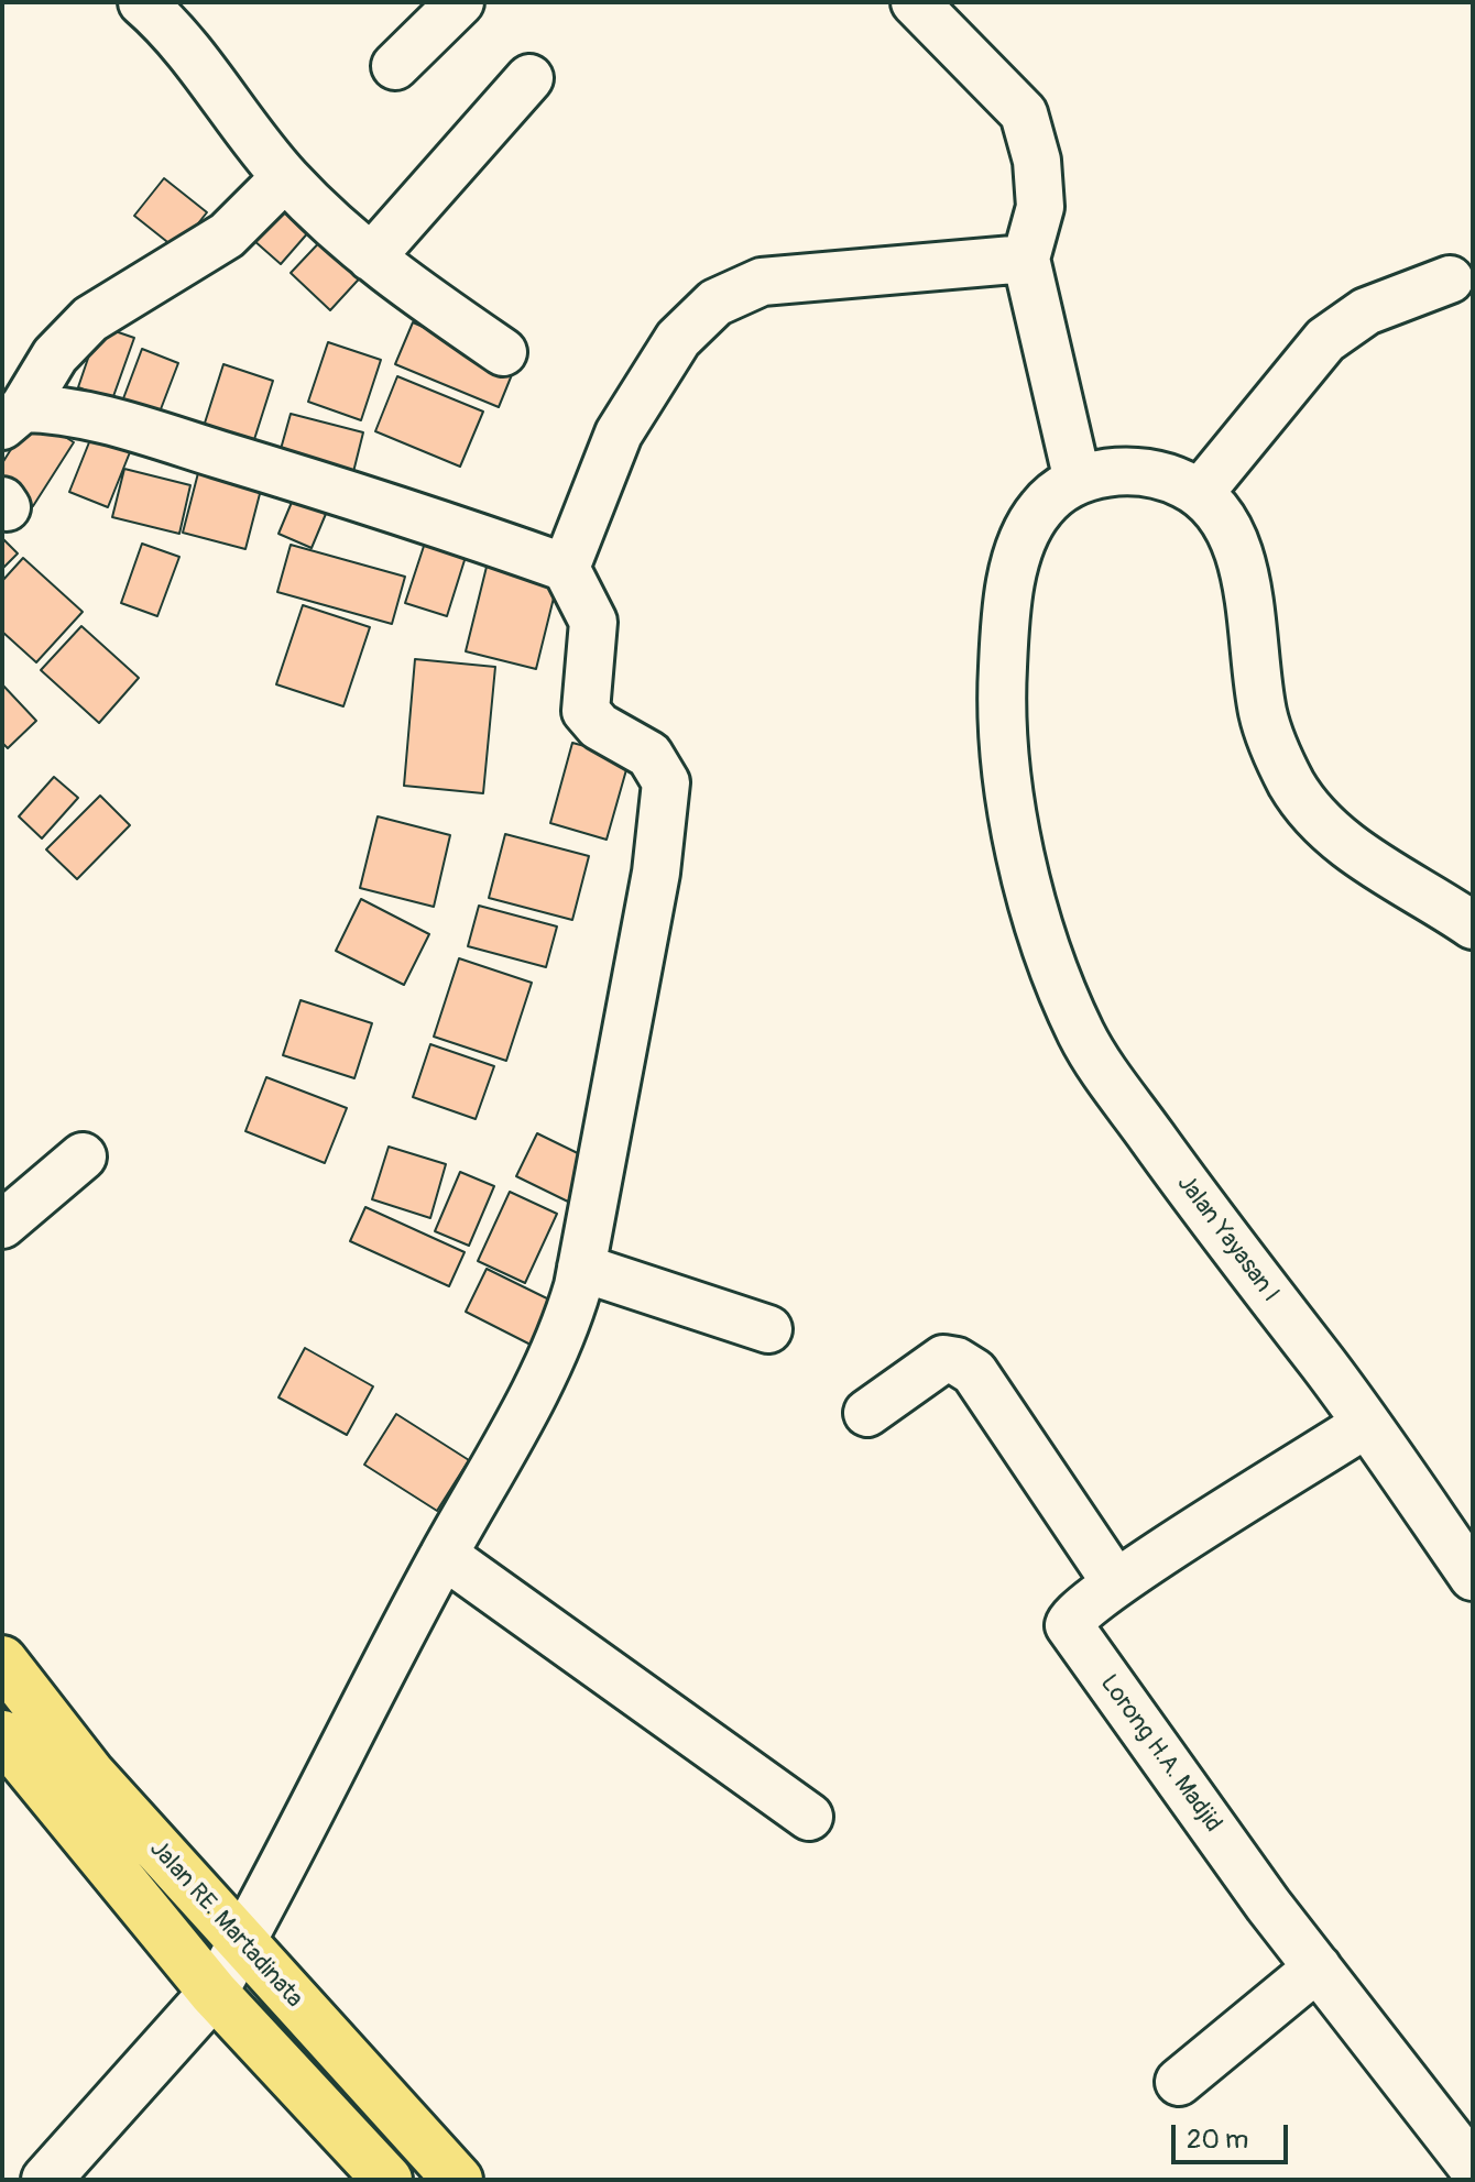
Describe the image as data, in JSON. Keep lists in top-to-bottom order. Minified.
{"streets":{"highway":["Jalan RE. Martadinata"],"street":["Jalan Yayasan I","Lorong H.A. Madjid"]},"crossings":[["Jalan Yayasan I","Lorong H.A. Madjid"]],"scale_bar":"20 m"}
